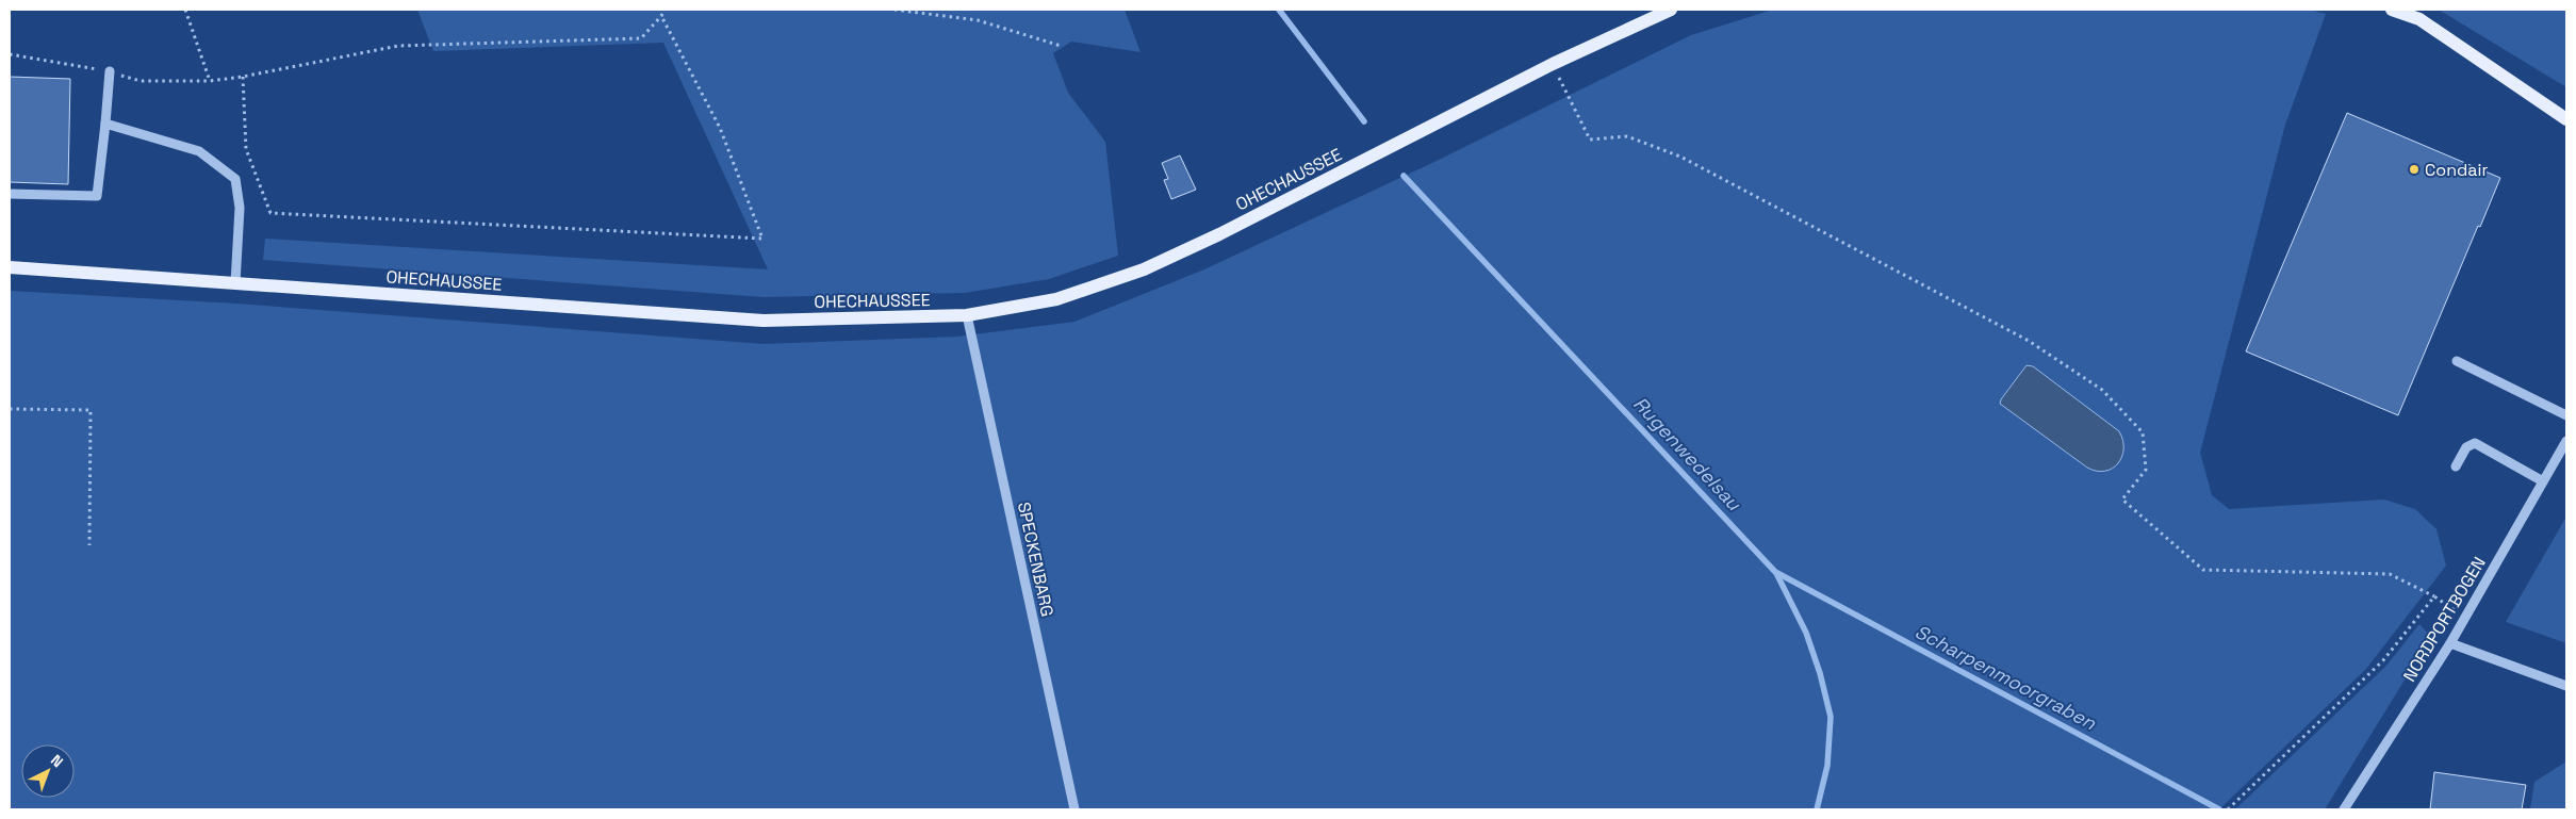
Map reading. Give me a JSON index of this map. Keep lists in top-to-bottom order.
{
  "streets": {
    "main road": ["OHECHAUSSEE"],
    "street": ["SPECKENBARG", "NORDPORTBOGEN"]
  },
  "crossings": [
    ["OHECHAUSSEE", "SPECKENBARG"]
  ],
  "water": ["Rugenwedelsau", "Scharpenmoorgraben"],
  "places": ["Condair"],
  "north": "top right"
}
